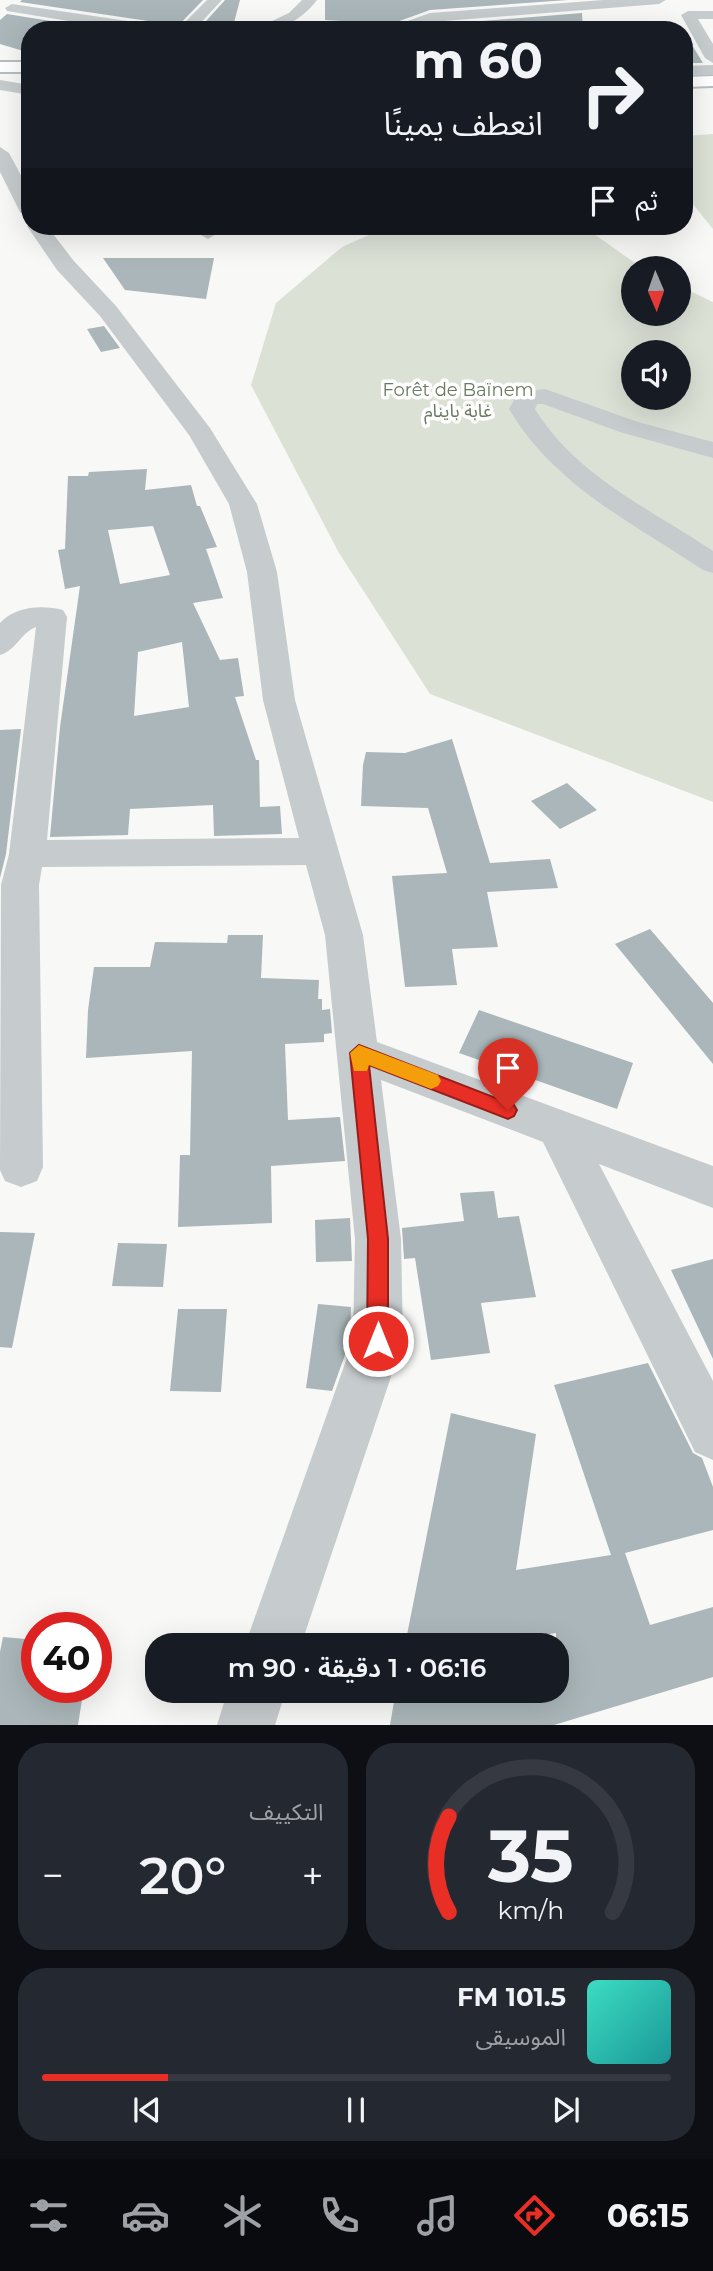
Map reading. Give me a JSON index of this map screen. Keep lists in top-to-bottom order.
{
  "parks": ["Forêt de Baïnem غابة باينام"],
  "north": "bottom",
  "page": {
    "turn": ["60 m", "انعطف يمينًا"],
    "then": "ثم",
    "limit": "40",
    "trip": "06:16 · 1 دقيقة · 90 m",
    "tile": "التكييف",
    "heat": ["−", "20°", "+"],
    "song": ["101.5 FM", "الموسيقى"],
    "tabs": "06:15",
    "gauge": ["35", "km/h"]
  }
}
